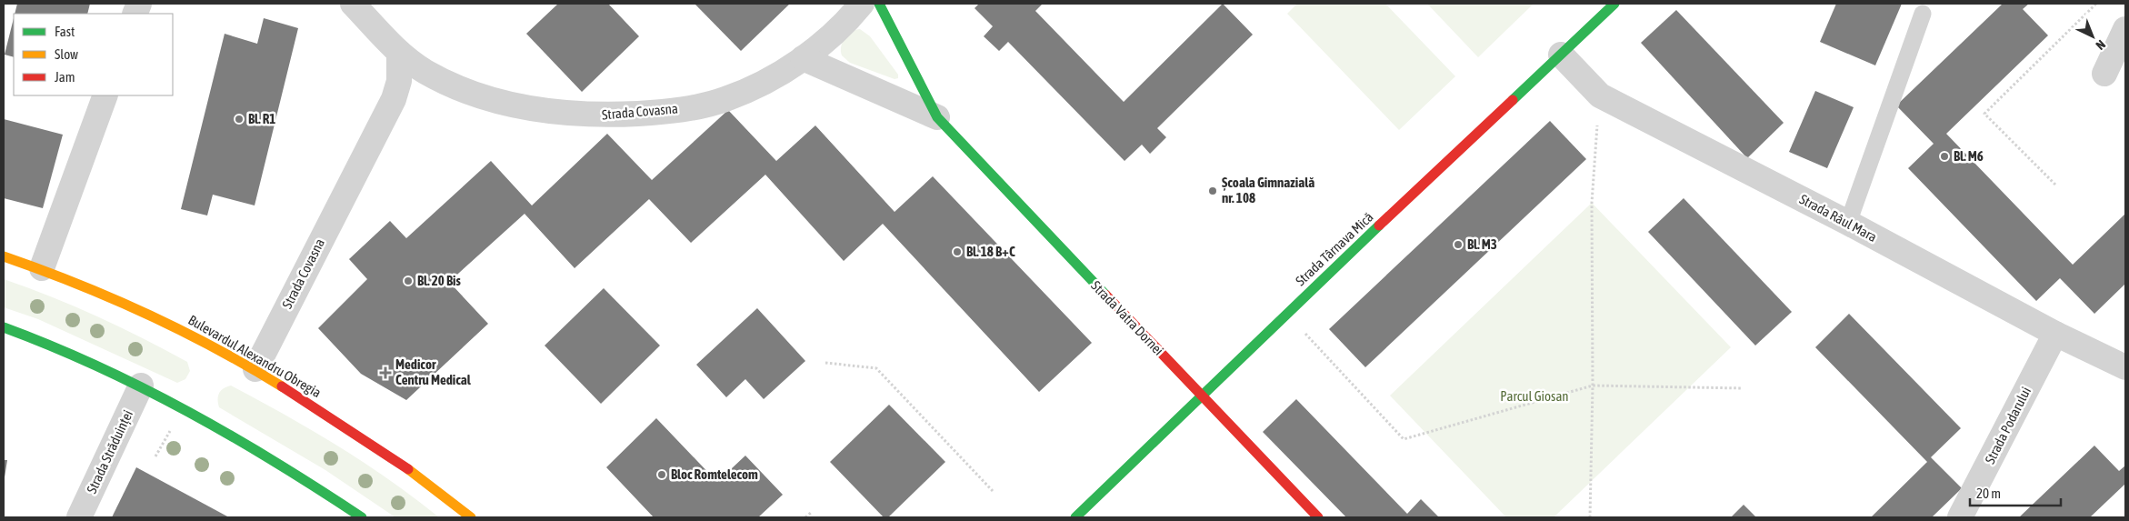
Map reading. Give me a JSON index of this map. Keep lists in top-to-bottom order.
{
  "streets": {
    "street": [
      "Strada Covasna",
      "Strada Râul Mara",
      "Strada Târnava Mică",
      "Strada Vatra Dornei",
      "Bulevardul Alexandru Obregia",
      "Strada Podarului",
      "Strada Străduinței"
    ]
  },
  "crossings": [
    ["Strada Covasna", "Strada Vatra Dornei"],
    ["Strada Covasna", "Bulevardul Alexandru Obregia"],
    ["Strada Râul Mara", "Strada Târnava Mică"],
    ["Strada Râul Mara", "Strada Podarului"],
    ["Strada Târnava Mică", "Strada Vatra Dornei"]
  ],
  "parks": ["Parcul Giosan"],
  "places": {
    "other": [
      "Bl. R1",
      "Bl. M6",
      "Școala Gimnazială nr. 108",
      "Bl. M3",
      "Bl. 18 B+C",
      "Bl. 20 Bis",
      "Bloc Romtelecom"
    ],
    "health": ["Medicor Centru Medical"]
  },
  "legend": ["Fast", "Slow", "Jam"],
  "scale_bar": "20 m",
  "north": "bottom right"
}
